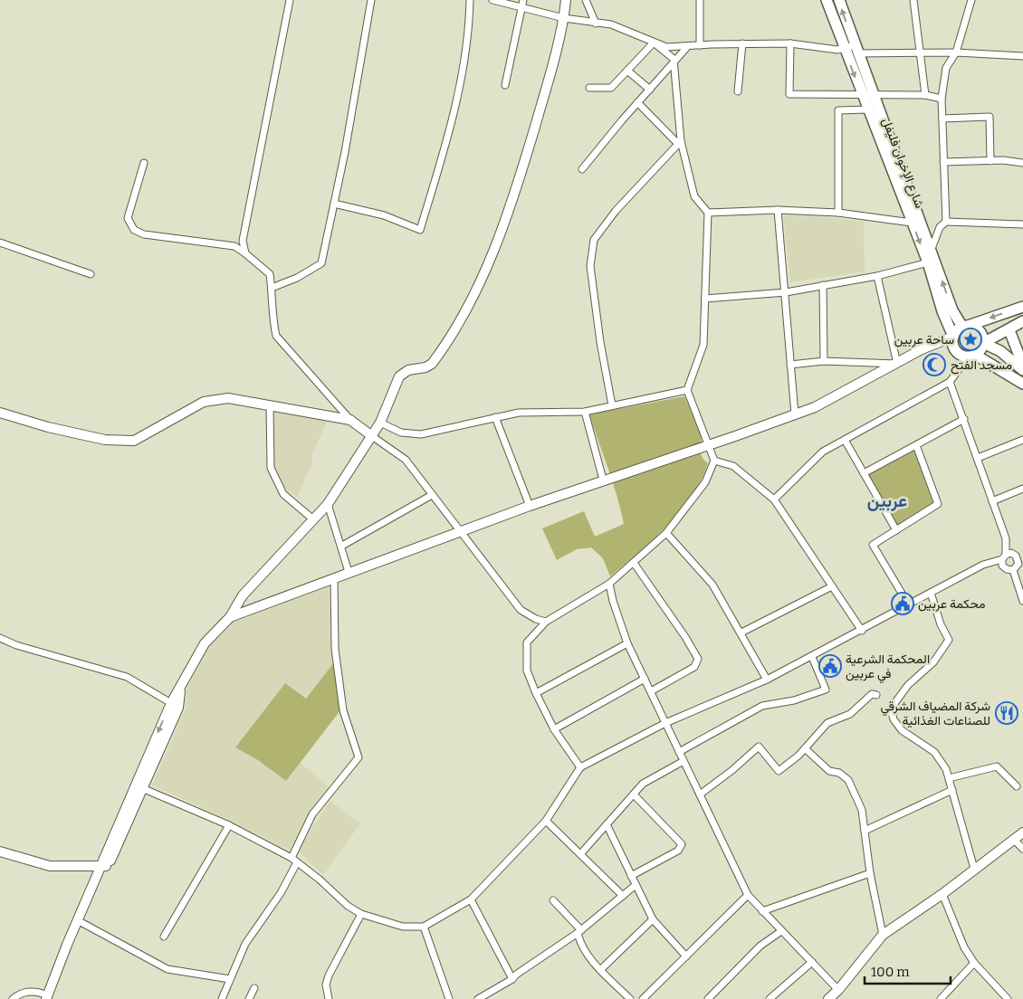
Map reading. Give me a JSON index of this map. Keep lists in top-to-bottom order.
{
  "streets": {
    "main road": ["شارع الإخوان فليفل"]
  },
  "districts": ["عربين"],
  "places": {
    "place": ["ساحة عربين"],
    "mosque": ["مسجد الفتح"],
    "public building": ["محكمة عربين", "المحكمة الشرعية في عربين"],
    "restaurant": ["شركة المضياف الشرقي للصناعات الغذائية"]
  },
  "scale_bar": "100 m"
}
